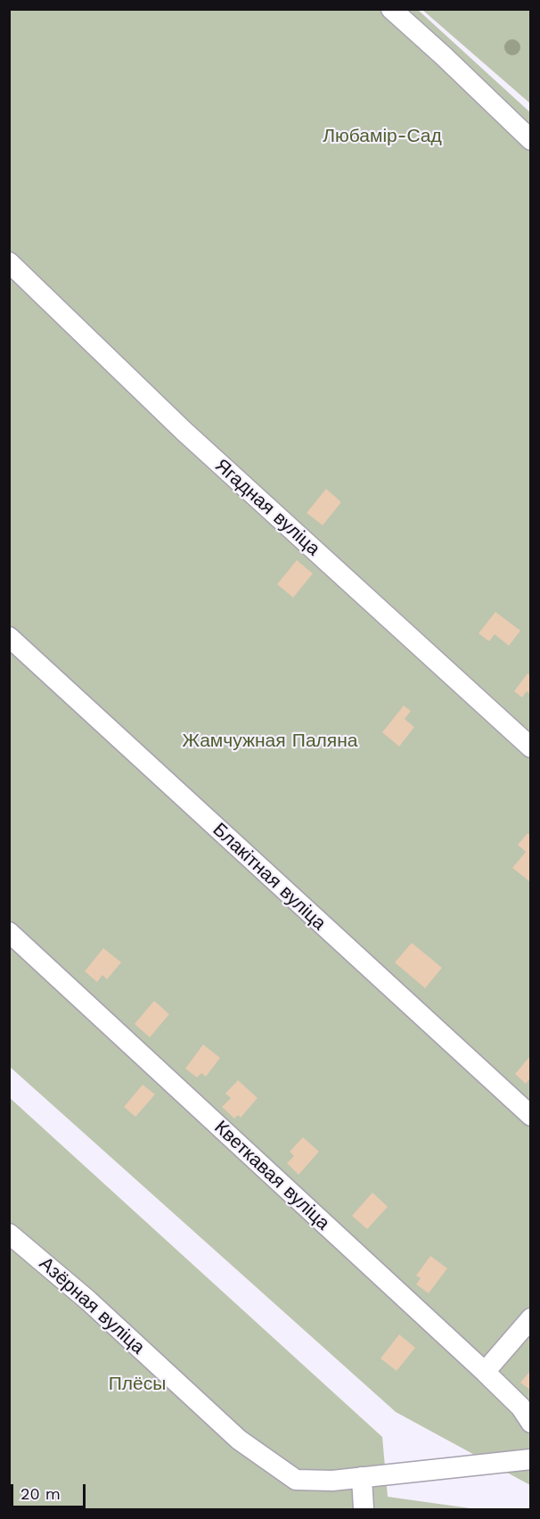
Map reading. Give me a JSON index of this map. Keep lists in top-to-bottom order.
{
  "streets": {
    "street": [
      "Ягадная вуліца",
      "Блакітная вуліца",
      "Кветкавая вуліца",
      "Азёрная вуліца"
    ]
  },
  "parks": ["Любамір-Сад", "Жамчужная Паляна", "Плёсы"],
  "scale_bar": "20 m"
}
